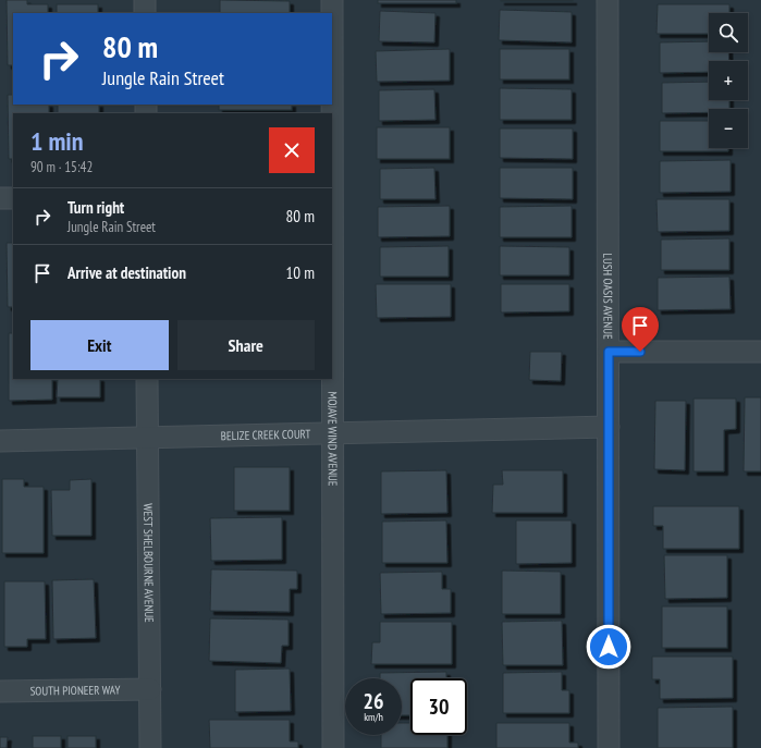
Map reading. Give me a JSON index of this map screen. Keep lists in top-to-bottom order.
{
  "streets": {
    "street": [
      "LUSH OASIS AVENUE",
      "BELIZE CREEK COURT",
      "MOJAVE WIND AVENUE",
      "WEST SHELBOURNE AVENUE",
      "SOUTH PIONEER WAY"
    ]
  },
  "crossings": [
    ["LUSH OASIS AVENUE", "BELIZE CREEK COURT"],
    ["BELIZE CREEK COURT", "MOJAVE WIND AVENUE"],
    ["BELIZE CREEK COURT", "WEST SHELBOURNE AVENUE"],
    ["WEST SHELBOURNE AVENUE", "SOUTH PIONEER WAY"]
  ],
  "page": {
    "map_buttons": ["+", "−"],
    "turn": ["80 m", "Jungle Rain Street"],
    "heading": ["1 min", "90 m · 15:42"],
    "list": [
      {
        "name": "Turn right",
        "note": "Jungle Rain Street",
        "value": "80 m"
      },
      {
        "name": "Arrive at destination",
        "value": "10 m"
      }
    ],
    "buttons": ["Exit", "Share"],
    "speed": "26 km/h",
    "limit": "30"
  }
}
